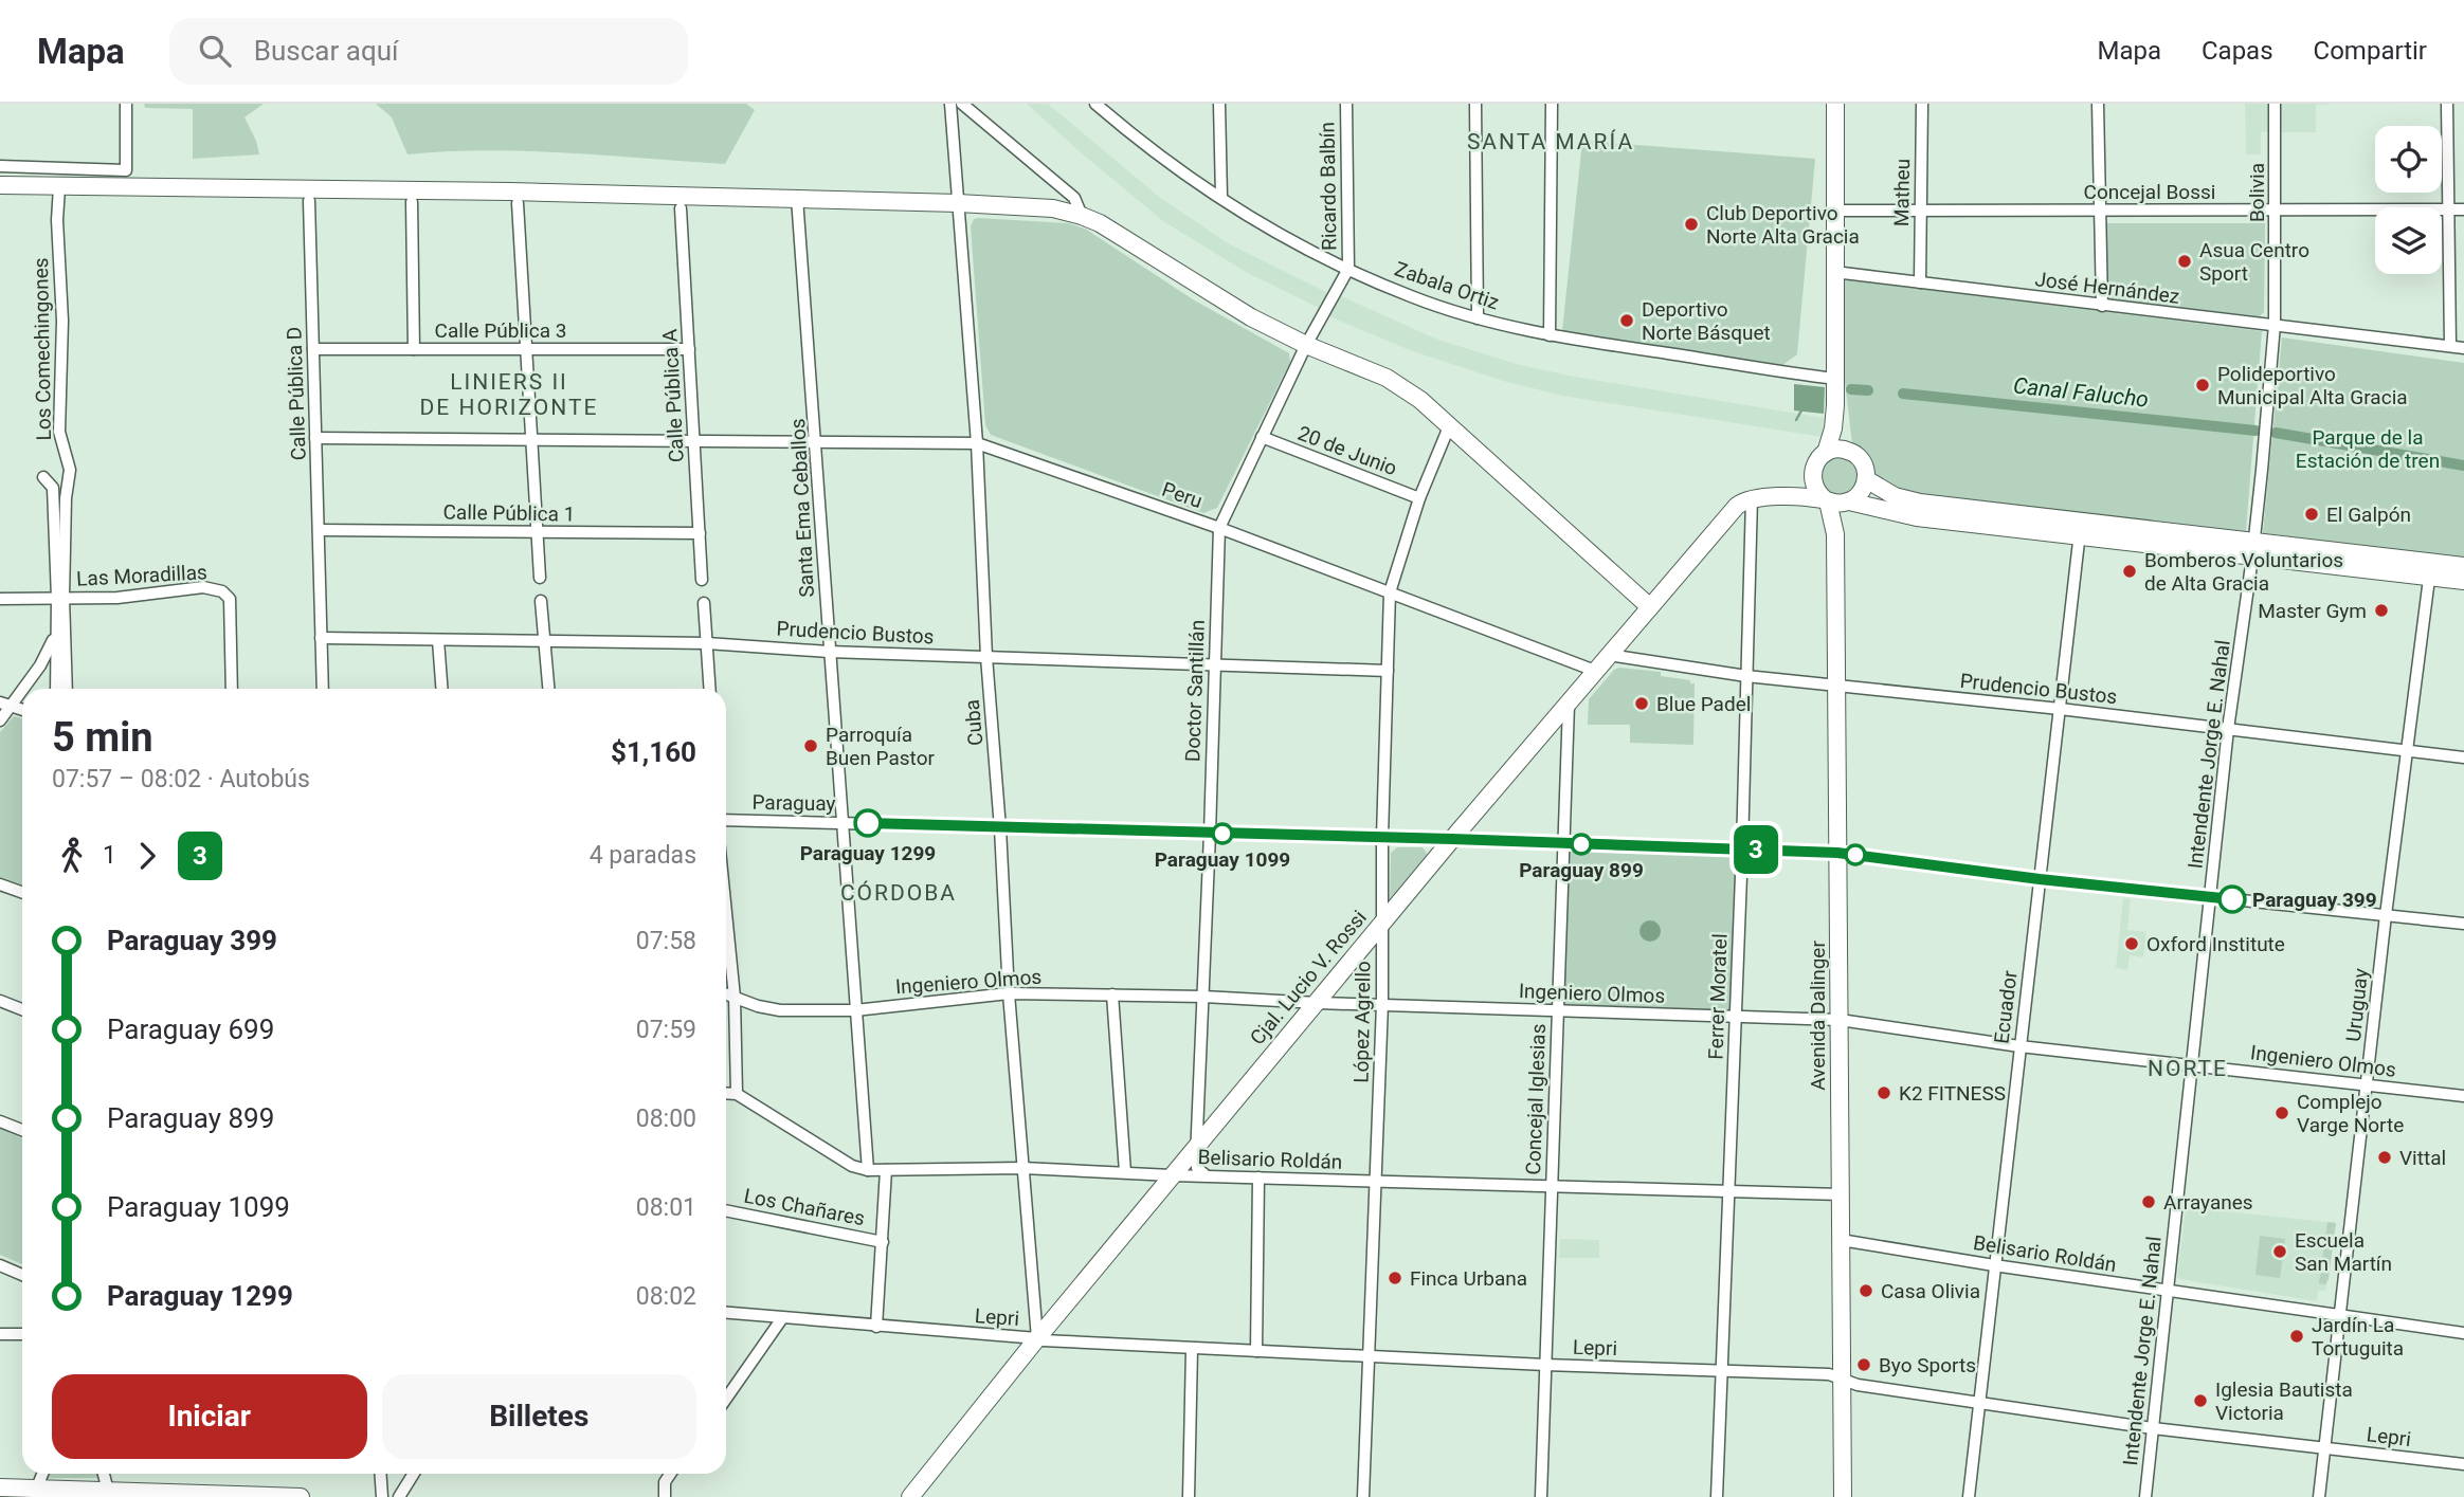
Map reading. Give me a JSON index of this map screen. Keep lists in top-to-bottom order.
{
  "streets": {
    "main road": ["Cjal. Lucio V. Rossi", "Avenida Dalinger"],
    "street": [
      "Ricardo Balbín",
      "Concejal Bossi",
      "Matheu",
      "Bolivia",
      "Zabala Ortiz",
      "José Hernández",
      "Calle Pública 3",
      "Los Comechingones",
      "Calle Pública D",
      "Calle Pública A",
      "20 de Junio",
      "Peru",
      "Santa Ema Ceballos",
      "Calle Pública 1",
      "Las Moradillas",
      "Prudencio Bustos",
      "Doctor Santillán",
      "Cuba",
      "Intendente Jorge E. Nahal",
      "Paraguay",
      "Ingeniero Olmos",
      "Ferrer Moratel",
      "Uruguay",
      "Ecuador",
      "López Agrello",
      "Concejal Iglesias",
      "Belisario Roldán",
      "Los Chañares",
      "Lepri"
    ]
  },
  "crossings": [
    ["Ricardo Balbín", "Zabala Ortiz"],
    ["Ricardo Balbín", "Doctor Santillán"],
    ["Concejal Bossi", "Matheu"],
    ["Concejal Bossi", "Bolivia"],
    ["Matheu", "José Hernández"],
    ["Bolivia", "José Hernández"],
    ["Bolivia", "Intendente Jorge E. Nahal"],
    ["Zabala Ortiz", "Doctor Santillán"],
    ["José Hernández", "Intendente Jorge E. Nahal"],
    ["Calle Pública 3", "Calle Pública D"],
    ["Calle Pública 3", "Calle Pública A"],
    ["Los Comechingones", "Las Moradillas"],
    ["Calle Pública D", "Peru"],
    ["Calle Pública D", "Calle Pública 1"],
    ["Calle Pública D", "Prudencio Bustos"],
    ["Calle Pública A", "Peru"],
    ["Calle Pública A", "Calle Pública 1"],
    ["20 de Junio", "Doctor Santillán"],
    ["20 de Junio", "López Agrello"],
    ["Peru", "Santa Ema Ceballos"],
    ["Peru", "Doctor Santillán"],
    ["Peru", "Cuba"],
    ["Peru", "Cjal. Lucio V. Rossi"],
    ["Peru", "López Agrello"],
    ["Santa Ema Ceballos", "Prudencio Bustos"],
    ["Santa Ema Ceballos", "Paraguay"],
    ["Santa Ema Ceballos", "Ingeniero Olmos"],
    ["Santa Ema Ceballos", "Belisario Roldán"],
    ["Prudencio Bustos", "Doctor Santillán"],
    ["Prudencio Bustos", "Cuba"],
    ["Prudencio Bustos", "Intendente Jorge E. Nahal"],
    ["Prudencio Bustos", "Cjal. Lucio V. Rossi"],
    ["Prudencio Bustos", "Ferrer Moratel"],
    ["Prudencio Bustos", "Uruguay"],
    ["Prudencio Bustos", "Ecuador"],
    ["Prudencio Bustos", "Avenida Dalinger"],
    ["Prudencio Bustos", "López Agrello"],
    ["Doctor Santillán", "Paraguay"],
    ["Doctor Santillán", "Cjal. Lucio V. Rossi"],
    ["Doctor Santillán", "Ingeniero Olmos"],
    ["Doctor Santillán", "Belisario Roldán"],
    ["Cuba", "Paraguay"],
    ["Cuba", "Cjal. Lucio V. Rossi"],
    ["Cuba", "Ingeniero Olmos"],
    ["Cuba", "Belisario Roldán"],
    ["Cuba", "Lepri"],
    ["Intendente Jorge E. Nahal", "Paraguay"],
    ["Intendente Jorge E. Nahal", "Ingeniero Olmos"],
    ["Intendente Jorge E. Nahal", "Belisario Roldán"],
    ["Intendente Jorge E. Nahal", "Lepri"],
    ["Paraguay", "Cjal. Lucio V. Rossi"],
    ["Paraguay", "Ferrer Moratel"],
    ["Paraguay", "Uruguay"],
    ["Paraguay", "Ecuador"],
    ["Paraguay", "Avenida Dalinger"],
    ["Paraguay", "López Agrello"],
    ["Paraguay", "Concejal Iglesias"],
    ["Cjal. Lucio V. Rossi", "Ingeniero Olmos"],
    ["Cjal. Lucio V. Rossi", "Ferrer Moratel"],
    ["Cjal. Lucio V. Rossi", "Avenida Dalinger"],
    ["Cjal. Lucio V. Rossi", "López Agrello"],
    ["Cjal. Lucio V. Rossi", "Concejal Iglesias"],
    ["Cjal. Lucio V. Rossi", "Belisario Roldán"],
    ["Cjal. Lucio V. Rossi", "Lepri"],
    ["Ingeniero Olmos", "Ferrer Moratel"],
    ["Ingeniero Olmos", "Uruguay"],
    ["Ingeniero Olmos", "Ecuador"],
    ["Ingeniero Olmos", "Avenida Dalinger"],
    ["Ingeniero Olmos", "López Agrello"],
    ["Ingeniero Olmos", "Concejal Iglesias"],
    ["Ferrer Moratel", "Belisario Roldán"],
    ["Ferrer Moratel", "Lepri"],
    ["Uruguay", "Belisario Roldán"],
    ["Uruguay", "Lepri"],
    ["Ecuador", "Belisario Roldán"],
    ["Ecuador", "Lepri"],
    ["Avenida Dalinger", "Belisario Roldán"],
    ["Avenida Dalinger", "Lepri"],
    ["López Agrello", "Belisario Roldán"],
    ["López Agrello", "Lepri"],
    ["Concejal Iglesias", "Belisario Roldán"],
    ["Concejal Iglesias", "Lepri"]
  ],
  "districts": [
    "SANTA MARÍA",
    "LINIERS II DE HORIZONTE",
    "CÓRDOBA",
    "NORTE"
  ],
  "water": ["Canal Falucho"],
  "parks": ["Parque de la Estación de tren"],
  "places": [
    "Club Deportivo Norte Alta Gracia",
    "Asua Centro Sport",
    "Deportivo Norte Básquet",
    "Polideportivo Municipal Alta Gracia",
    "El Galpón",
    "Bomberos Voluntarios de Alta Gracia",
    "Master Gym",
    "Blue Padel",
    "Parroquía Buen Pastor",
    "Paraguay 1299",
    "Paraguay 1099",
    "Paraguay 899",
    "Paraguay 399",
    "Oxford Institute",
    "K2 FITNESS",
    "Complejo Varge Norte",
    "Vittal",
    "Arrayanes",
    "Escuela San Martín",
    "Finca Urbana",
    "Casa Olivia",
    "Jardín La Tortuguita",
    "Byo Sports",
    "Iglesia Bautista Victoria"
  ],
  "lines": ["bus line 3"],
  "page": {
    "header": "Mapa",
    "search": "Buscar aquí",
    "nav": ["Mapa", "Capas", "Compartir"],
    "on_map": "3",
    "heading": ["5 min", "07:57 – 08:02 · Autobús", "$1,160"],
    "legs": ["1", "3", "4 paradas"],
    "list": [
      {
        "name": "Paraguay 399",
        "value": "07:58"
      },
      {
        "name": "Paraguay 699",
        "value": "07:59"
      },
      {
        "name": "Paraguay 899",
        "value": "08:00"
      },
      {
        "name": "Paraguay 1099",
        "value": "08:01"
      },
      {
        "name": "Paraguay 1299",
        "value": "08:02"
      }
    ],
    "buttons": ["Iniciar", "Billetes"]
  }
}
